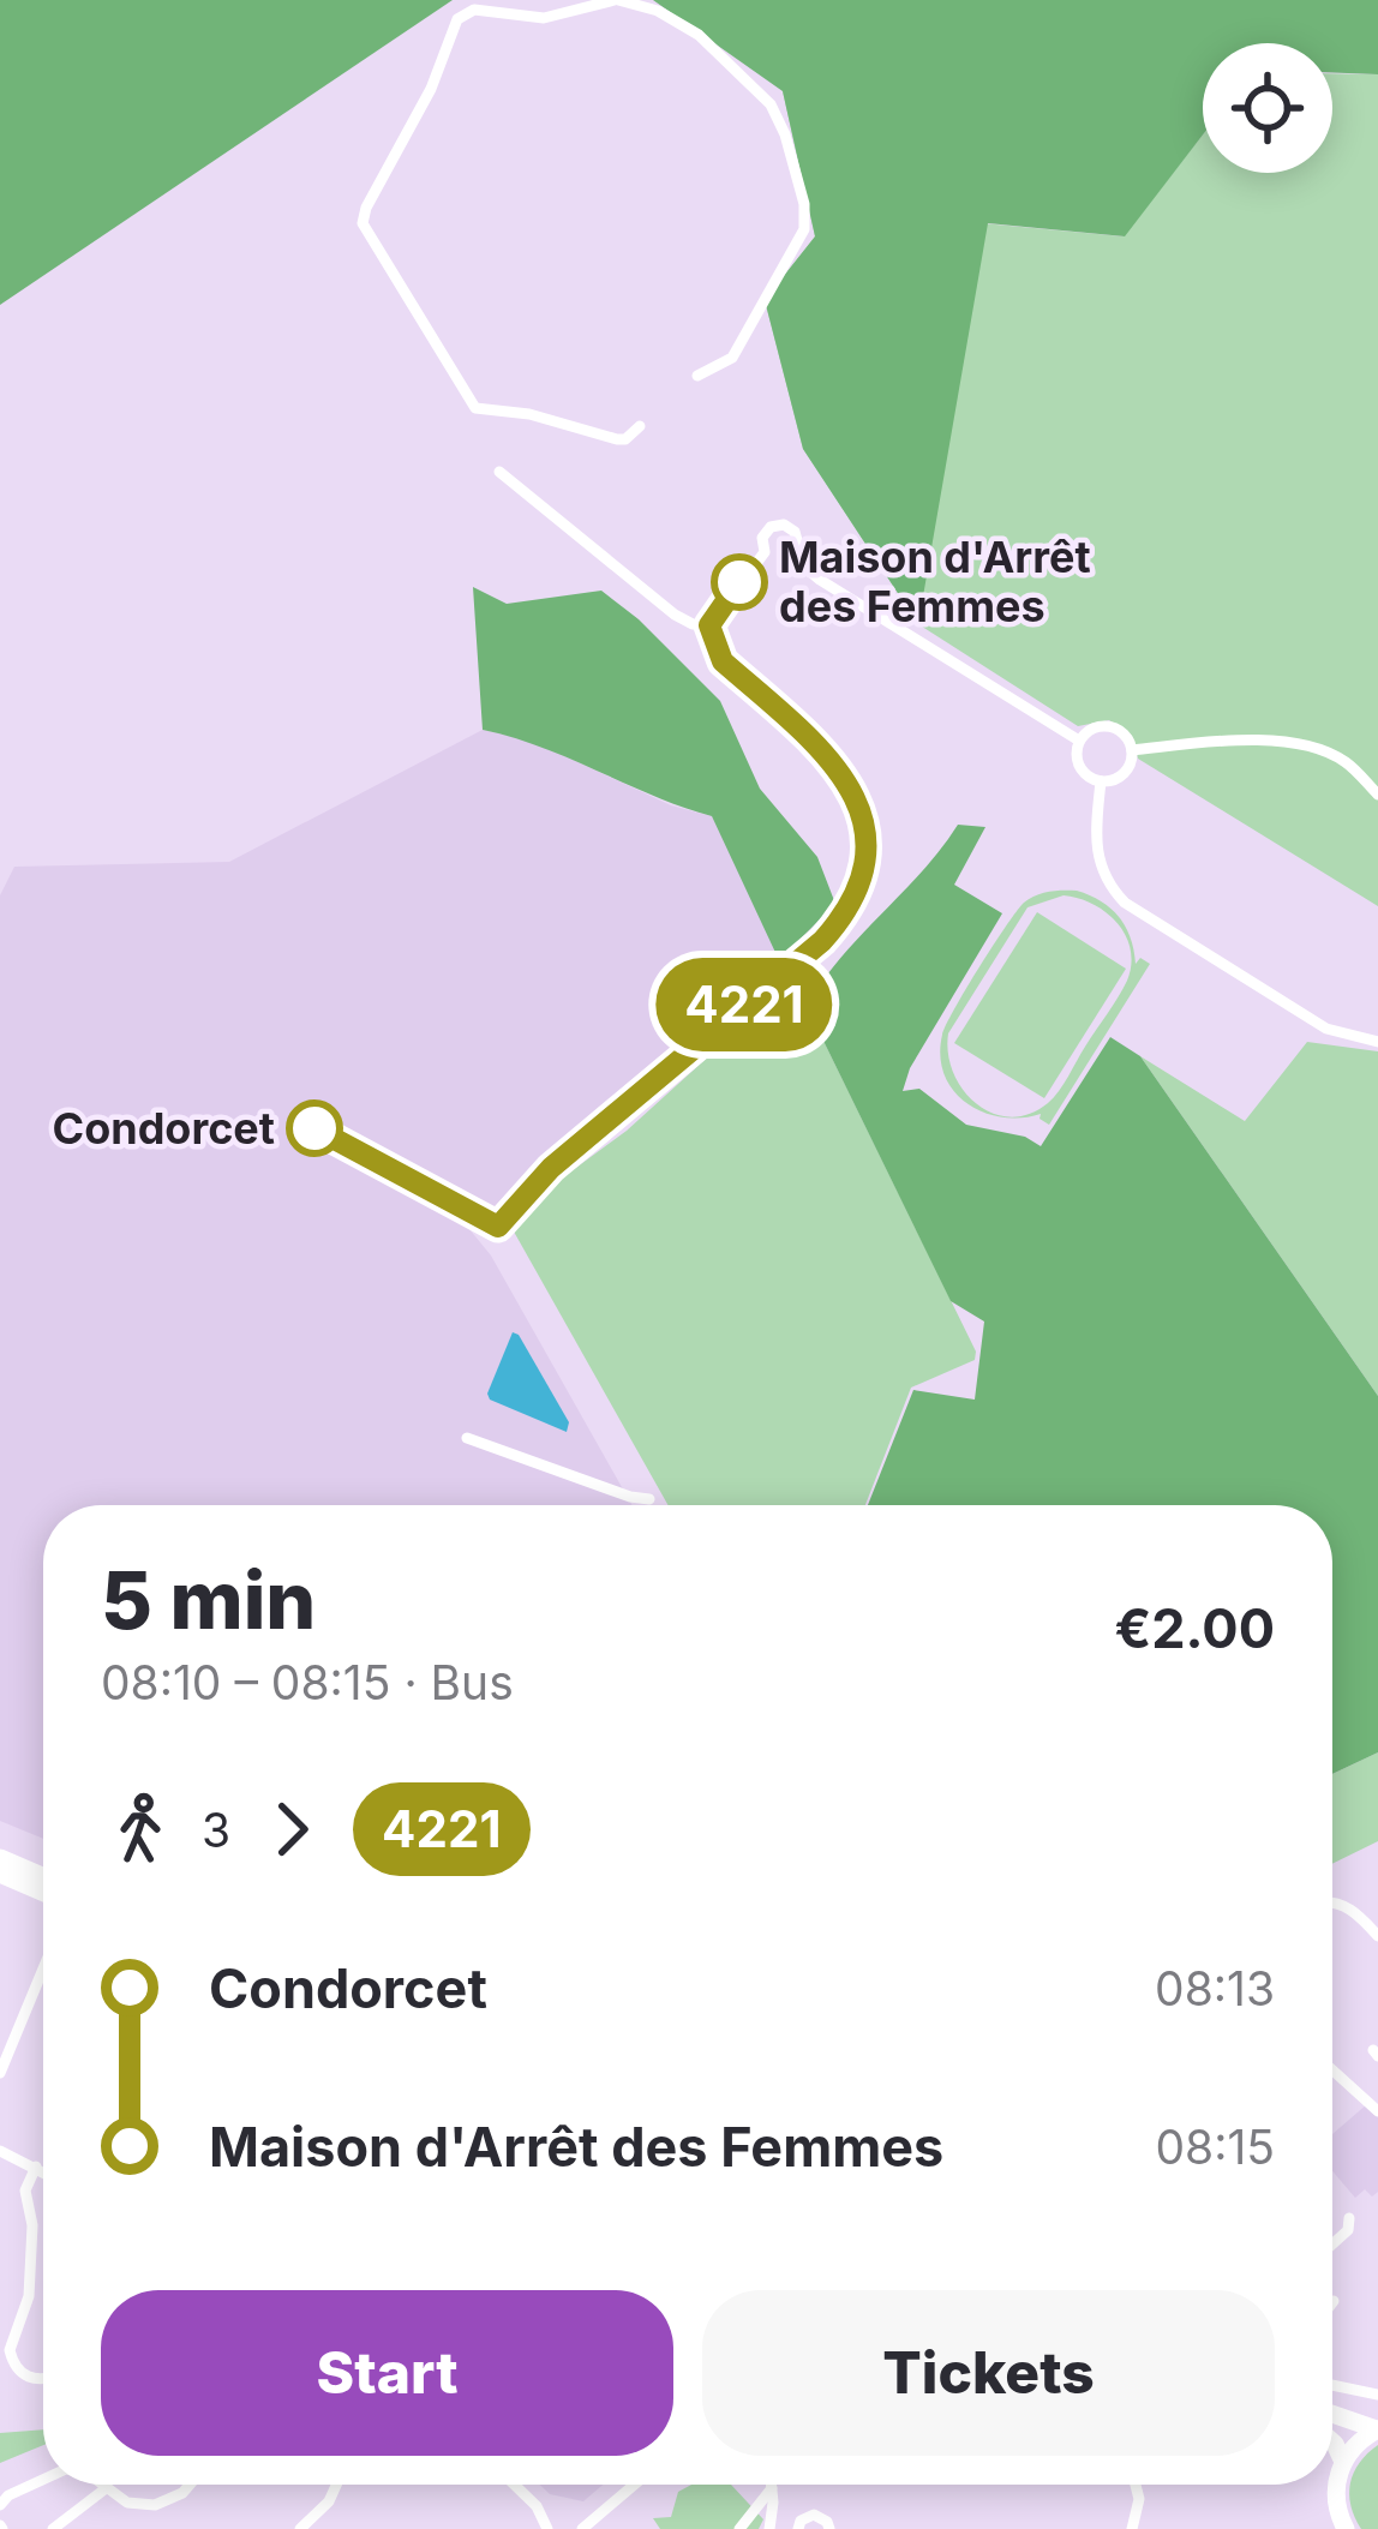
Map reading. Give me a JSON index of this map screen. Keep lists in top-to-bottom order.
{
  "places": ["Maison d'Arrêt des Femmes", "Condorcet"],
  "lines": ["bus line 4221"],
  "page": {
    "on_map": "4221",
    "heading": ["5 min", "08:10 – 08:15 · Bus", "€2.00"],
    "legs": ["3", "4221"],
    "list": [
      {
        "name": "Condorcet",
        "value": "08:13"
      },
      {
        "name": "Maison d'Arrêt des Femmes",
        "value": "08:15"
      }
    ],
    "buttons": ["Start", "Tickets"]
  }
}
